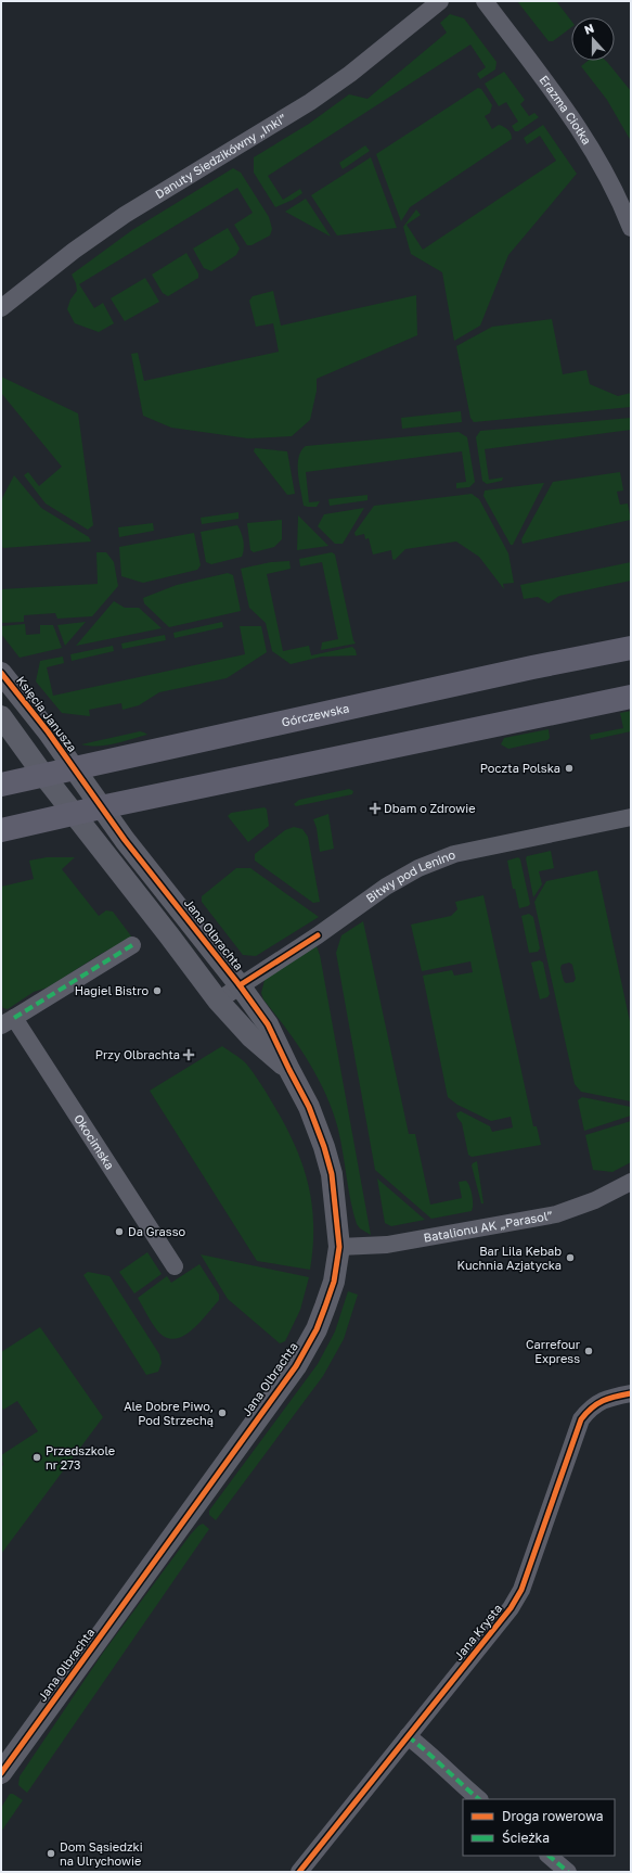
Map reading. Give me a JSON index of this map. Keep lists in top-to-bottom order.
{
  "streets": {
    "main road": ["Górczewska"],
    "street": [
      "Erazma Ciołka",
      "Danuty Siedzikówny „Inki”",
      "Księcia Janusza",
      "Bitwy pod Lenino",
      "Jana Olbrachta",
      "Okocimska",
      "Batalionu AK „Parasol”",
      "Jana Krysta"
    ]
  },
  "crossings": [
    ["Księcia Janusza", "Górczewska"],
    ["Księcia Janusza", "Jana Olbrachta"],
    ["Górczewska", "Jana Olbrachta"],
    ["Bitwy pod Lenino", "Jana Olbrachta"],
    ["Jana Olbrachta", "Batalionu AK „Parasol”"]
  ],
  "places": {
    "other": [
      "Poczta Polska",
      "Hagiel Bistro",
      "Da Grasso",
      "Bar Lila Kebab Kuchnia Azjatycka",
      "Carrefour Express",
      "Ale Dobre Piwo, Pod Strzechą",
      "Przedszkole nr 273",
      "Dom Sąsiedzki na Ulrychowie"
    ],
    "health": ["Dbam o Zdrowie", "Przy Olbrachta"]
  },
  "legend": ["Droga rowerowa", "Ścieżka"],
  "north": "top"
}
